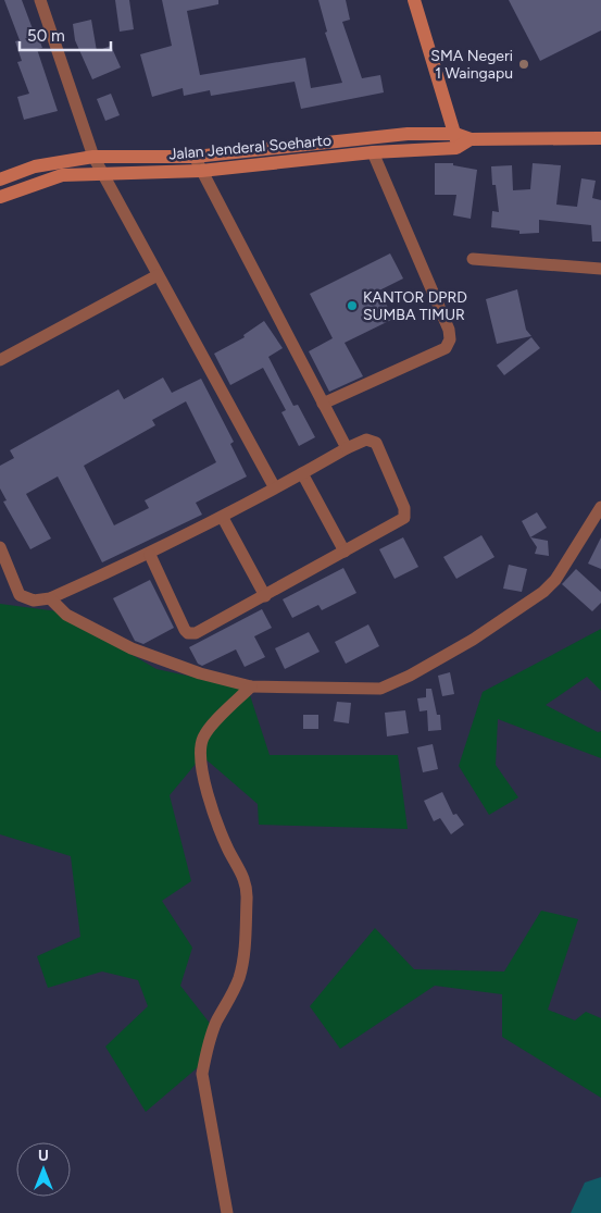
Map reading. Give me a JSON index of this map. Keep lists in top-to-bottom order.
{
  "streets": {
    "main road": ["Jalan Jenderal Soeharto"]
  },
  "places": ["SMA Negeri 1 Waingapu", "KANTOR DPRD SUMBA TIMUR"],
  "scale_bar": "50 m",
  "north": "top"
}
